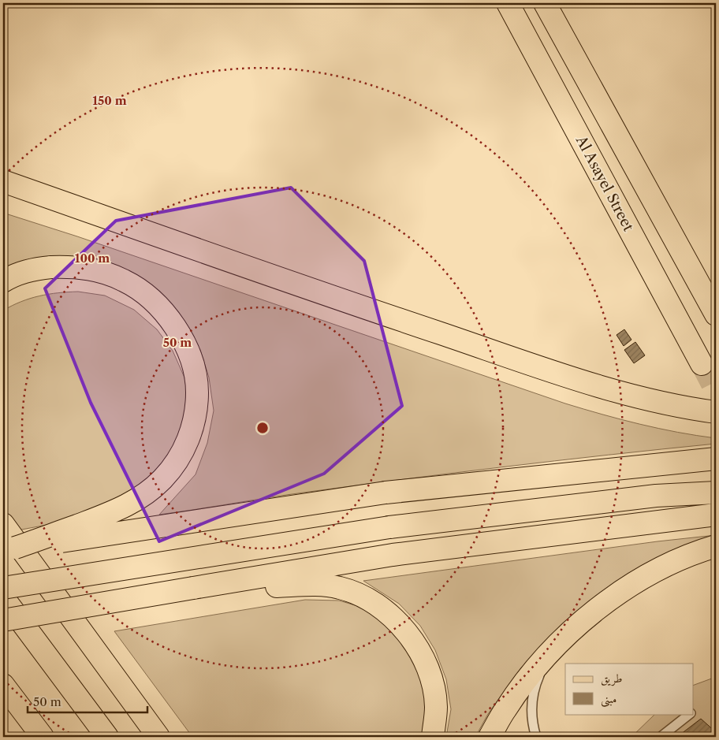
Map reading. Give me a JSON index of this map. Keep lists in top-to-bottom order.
{
  "streets": {
    "main road": ["Al Asayel Street"]
  },
  "legend": ["طريق", "مبنى"],
  "scale_bar": "50 m",
  "rings": ["150 m", "100 m", "50 m"]
}
